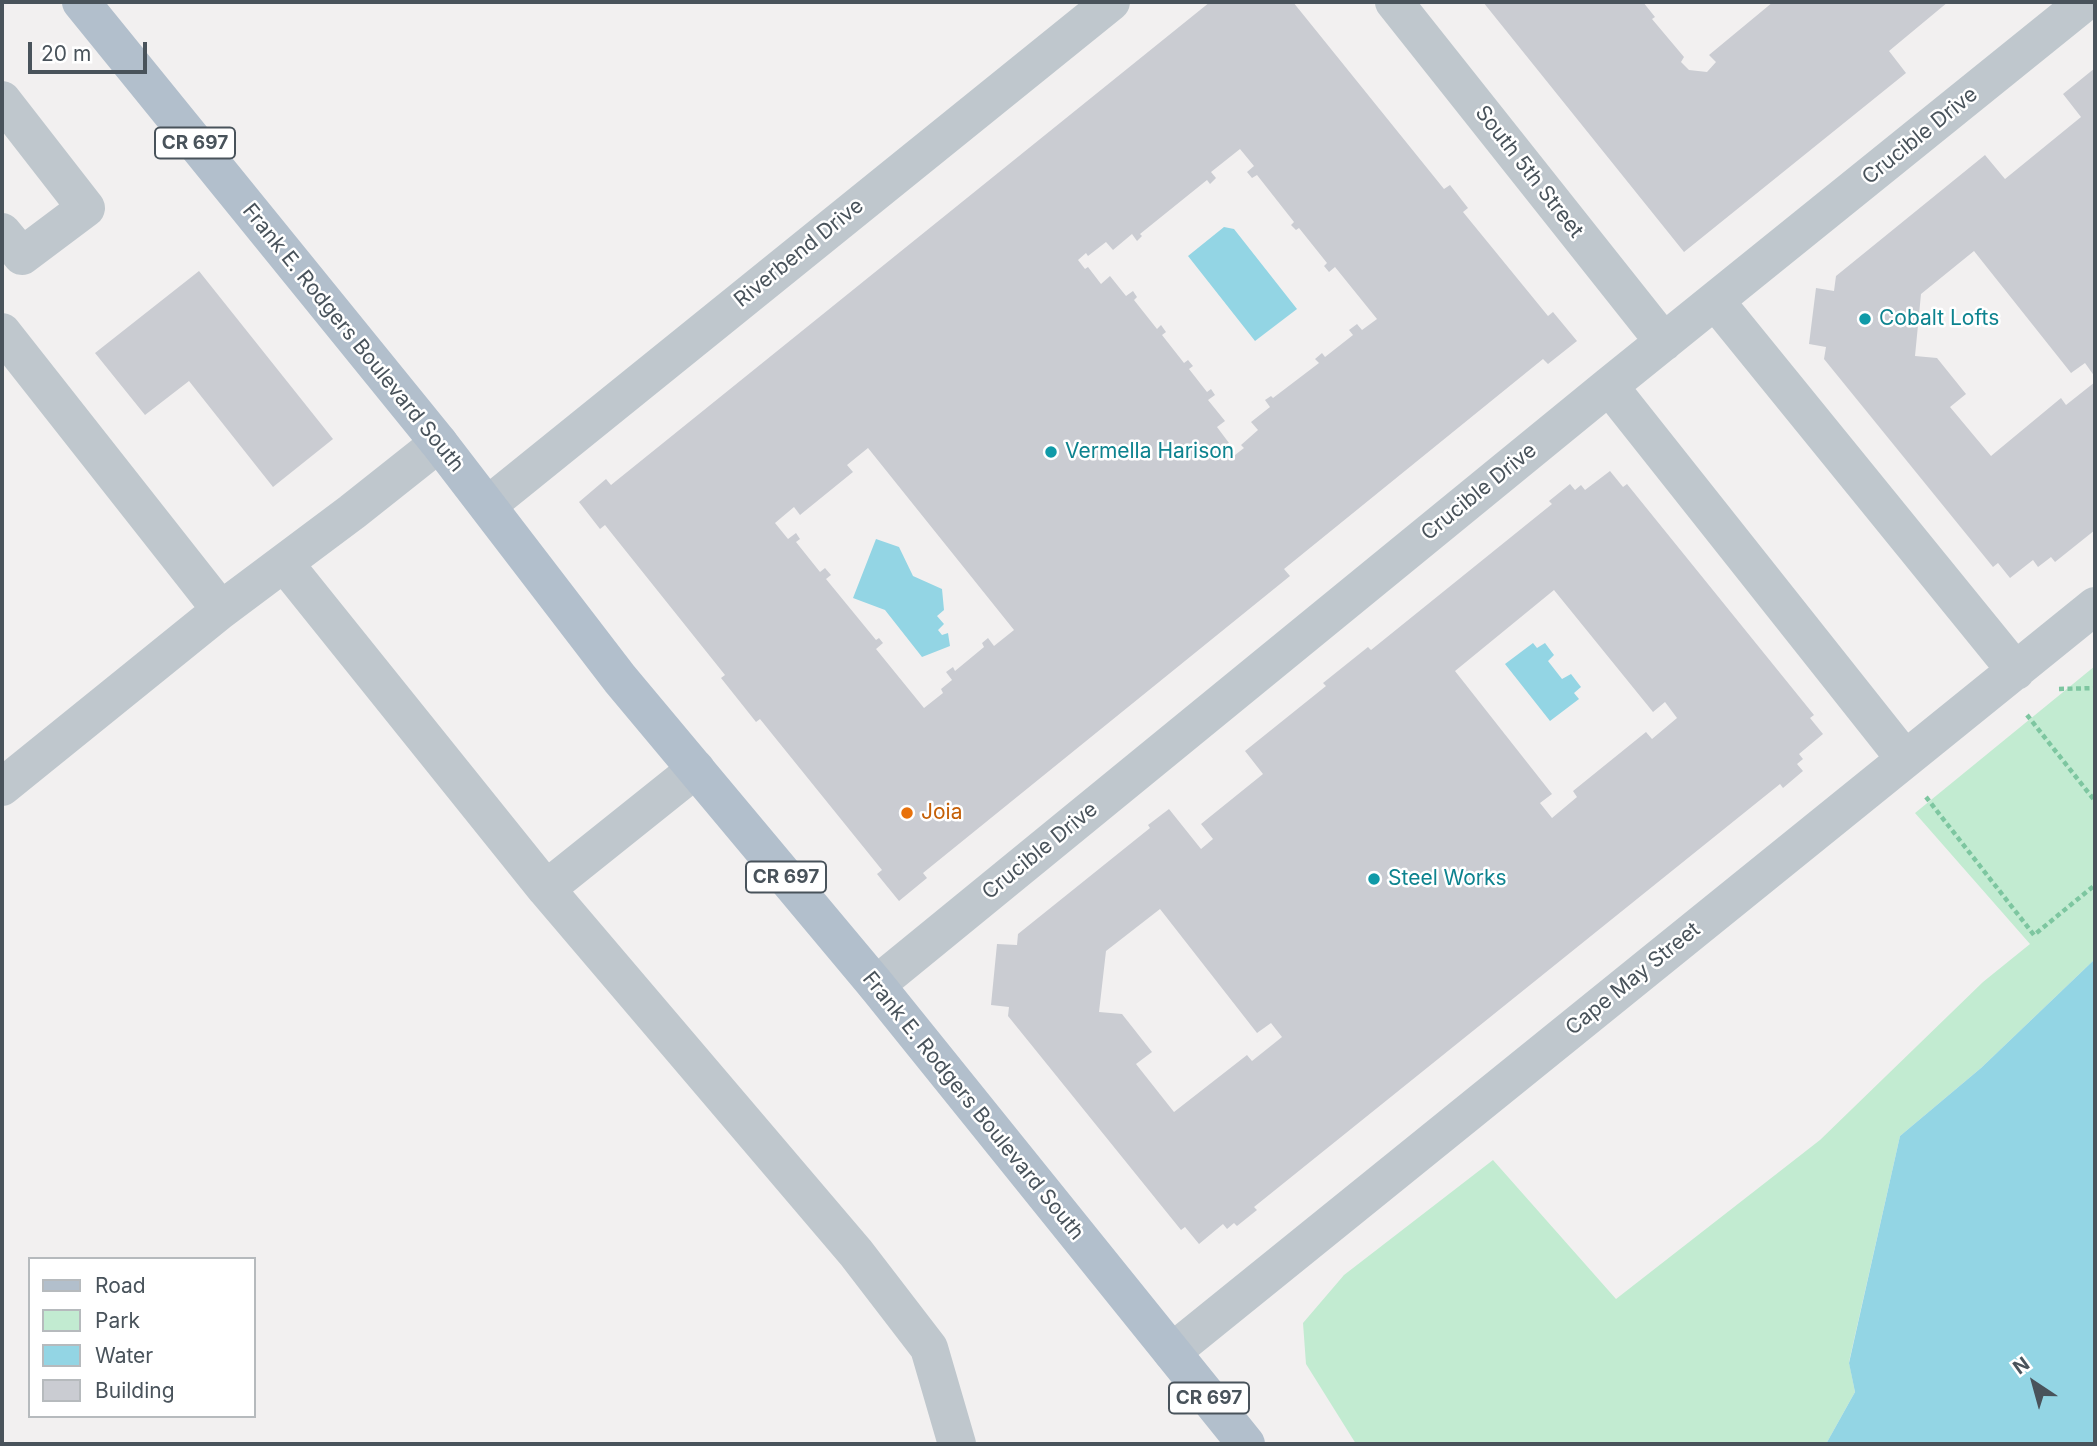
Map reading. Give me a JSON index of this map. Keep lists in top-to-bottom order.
{
  "streets": {
    "main road": ["CR 697", "Frank E. Rodgers Boulevard South"],
    "street": [
      "Crucible Drive",
      "South 5th Street",
      "Riverbend Drive",
      "Cape May Street"
    ]
  },
  "crossings": [
    ["Crucible Drive", "South 5th Street"],
    ["Crucible Drive", "Frank E. Rodgers Boulevard South"],
    ["Riverbend Drive", "Frank E. Rodgers Boulevard South"],
    ["Frank E. Rodgers Boulevard South", "Cape May Street"]
  ],
  "places": [
    "Cobalt Lofts",
    "Vermella Harison",
    "Joia",
    "Steel Works"
  ],
  "legend": [
    "Road",
    "Park",
    "Water",
    "Building"
  ],
  "scale_bar": "20 m",
  "north": "top left"
}
